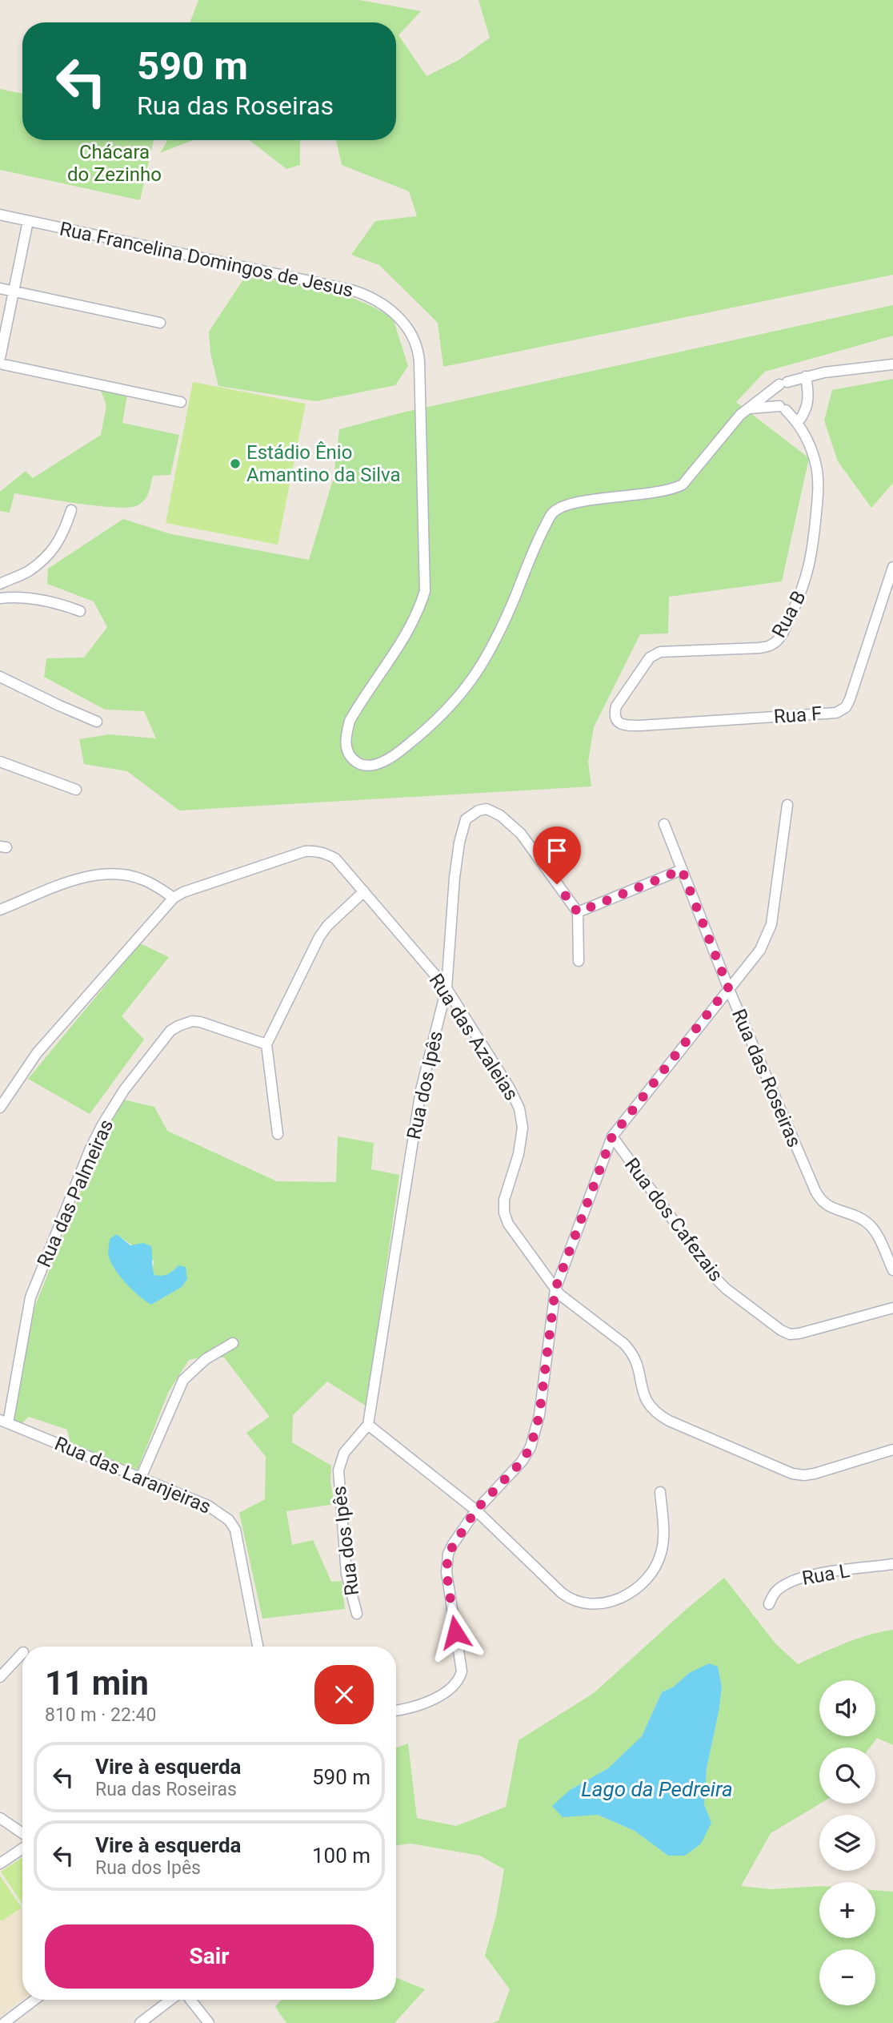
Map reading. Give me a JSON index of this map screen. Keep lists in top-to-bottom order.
{
  "streets": {
    "street": [
      "Rua Francelina Domingos de Jesus",
      "Rua B",
      "Rua F",
      "Rua das Azaleias",
      "Rua das Roseiras",
      "Rua dos Ipês",
      "Rua das Palmeiras",
      "Rua dos Cafezais",
      "Rua das Laranjeiras",
      "Rua L"
    ]
  },
  "crossings": [
    ["Rua Francelina Domingos de Jesus", "Rua B"],
    ["Rua B", "Rua F"],
    ["Rua das Azaleias", "Rua dos Ipês"],
    ["Rua das Palmeiras", "Rua das Laranjeiras"]
  ],
  "water": ["Lago da Pedreira"],
  "parks": ["Chácara do Zezinho"],
  "places": ["Estádio Ênio Amantino da Silva"],
  "page": {
    "turn": ["590 m", "Rua das Roseiras"],
    "heading": ["11 min", "810 m · 22:40"],
    "map_buttons": ["+", "−"],
    "list": [
      {
        "name": "Vire à esquerda",
        "note": "Rua das Roseiras",
        "value": "590 m"
      },
      {
        "name": "Vire à esquerda",
        "note": "Rua dos Ipês",
        "value": "100 m"
      }
    ],
    "buttons": "Sair"
  }
}
